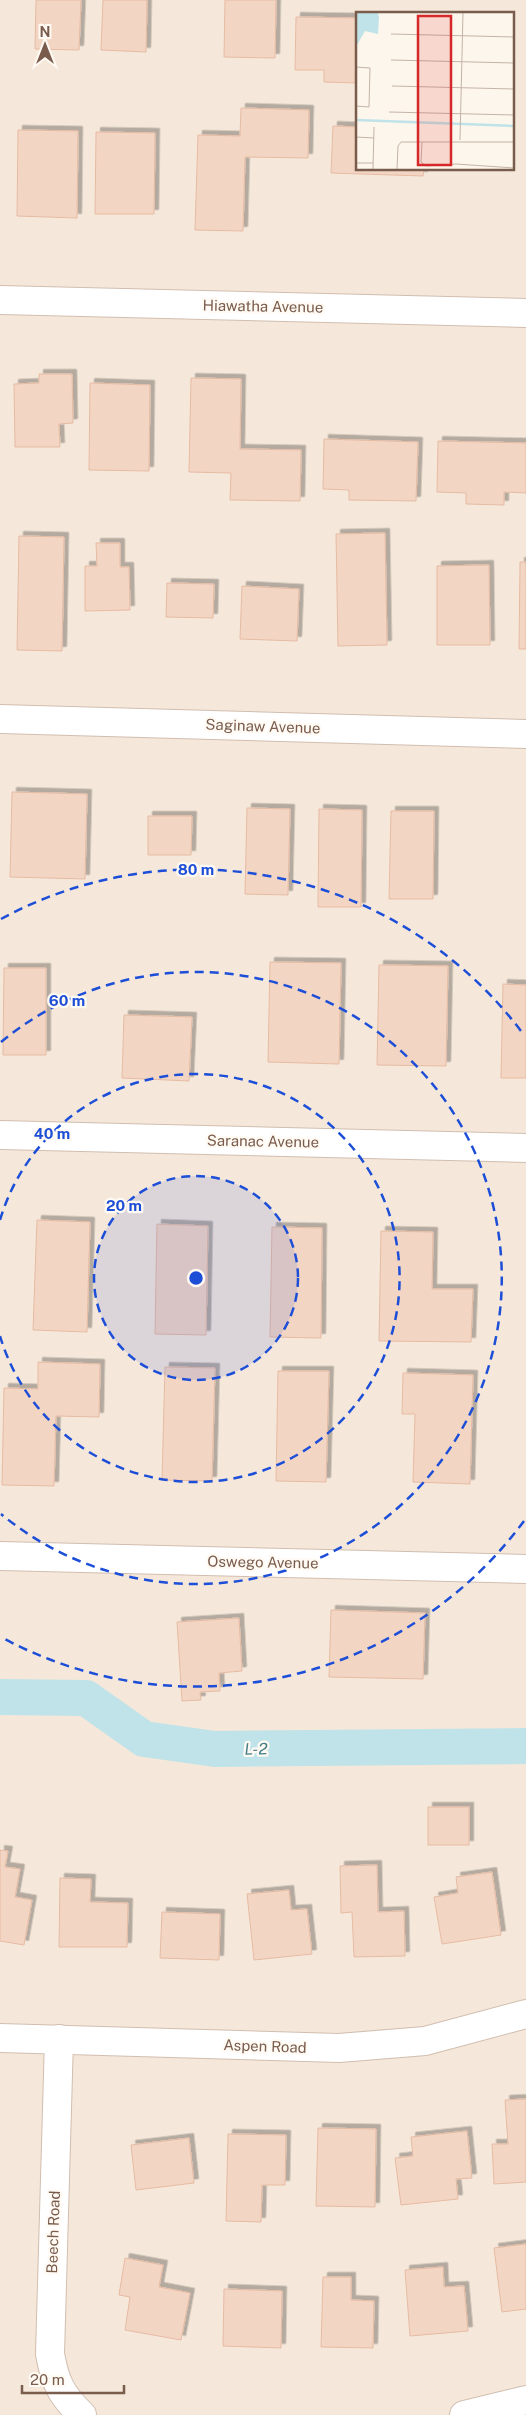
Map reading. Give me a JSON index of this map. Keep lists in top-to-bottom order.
{
  "streets": {
    "street": [
      "Hiawatha Avenue",
      "Saginaw Avenue",
      "Saranac Avenue",
      "Oswego Avenue",
      "Aspen Road",
      "Beech Road"
    ]
  },
  "crossings": [
    ["Aspen Road", "Beech Road"]
  ],
  "water": ["L-2"],
  "scale_bar": "20 m",
  "north": "top",
  "rings": [
    "80 m",
    "60 m",
    "40 m",
    "20 m"
  ]
}
